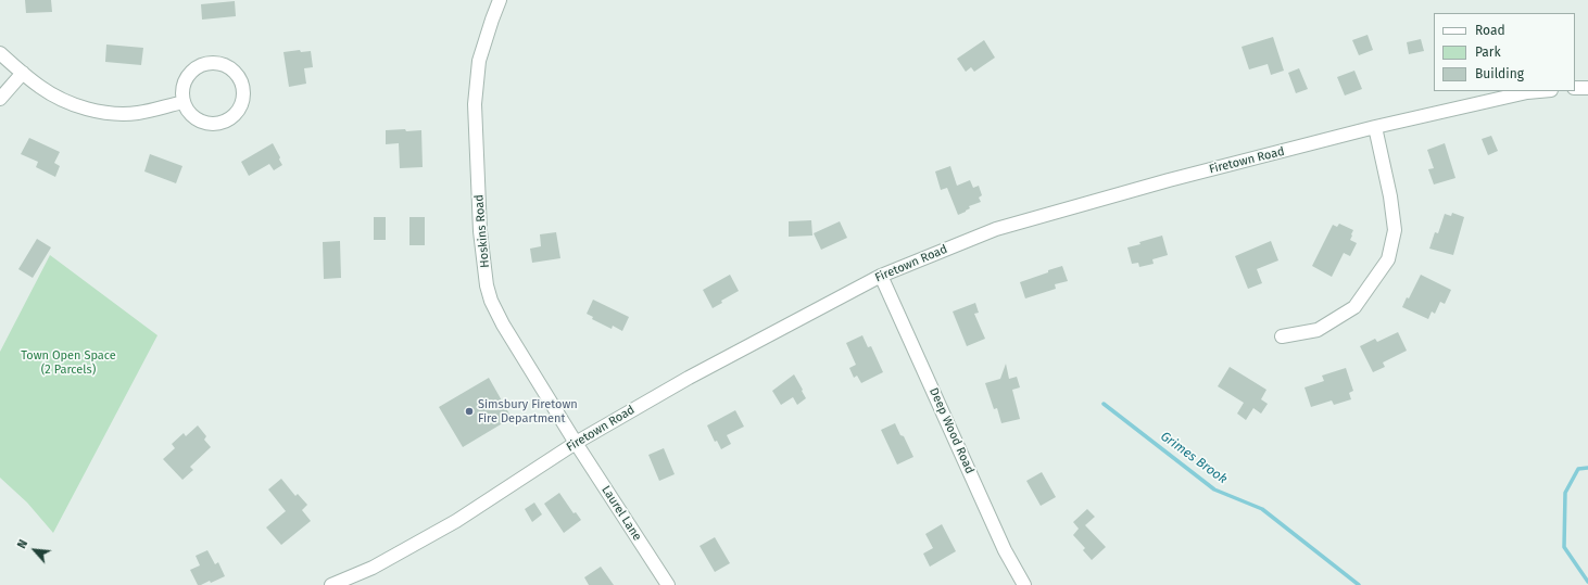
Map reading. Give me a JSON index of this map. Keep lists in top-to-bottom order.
{
  "streets": {
    "street": [
      "Firetown Road",
      "Hoskins Road",
      "Deep Wood Road",
      "Laurel Lane"
    ]
  },
  "crossings": [
    ["Firetown Road", "Hoskins Road"],
    ["Firetown Road", "Deep Wood Road"],
    ["Firetown Road", "Laurel Lane"],
    ["Hoskins Road", "Laurel Lane"]
  ],
  "water": ["Grimes Brook"],
  "parks": ["Town Open Space (2 Parcels)"],
  "places": ["Simsbury Firetown Fire Department"],
  "legend": ["Road", "Park", "Building"],
  "north": "top left"
}
